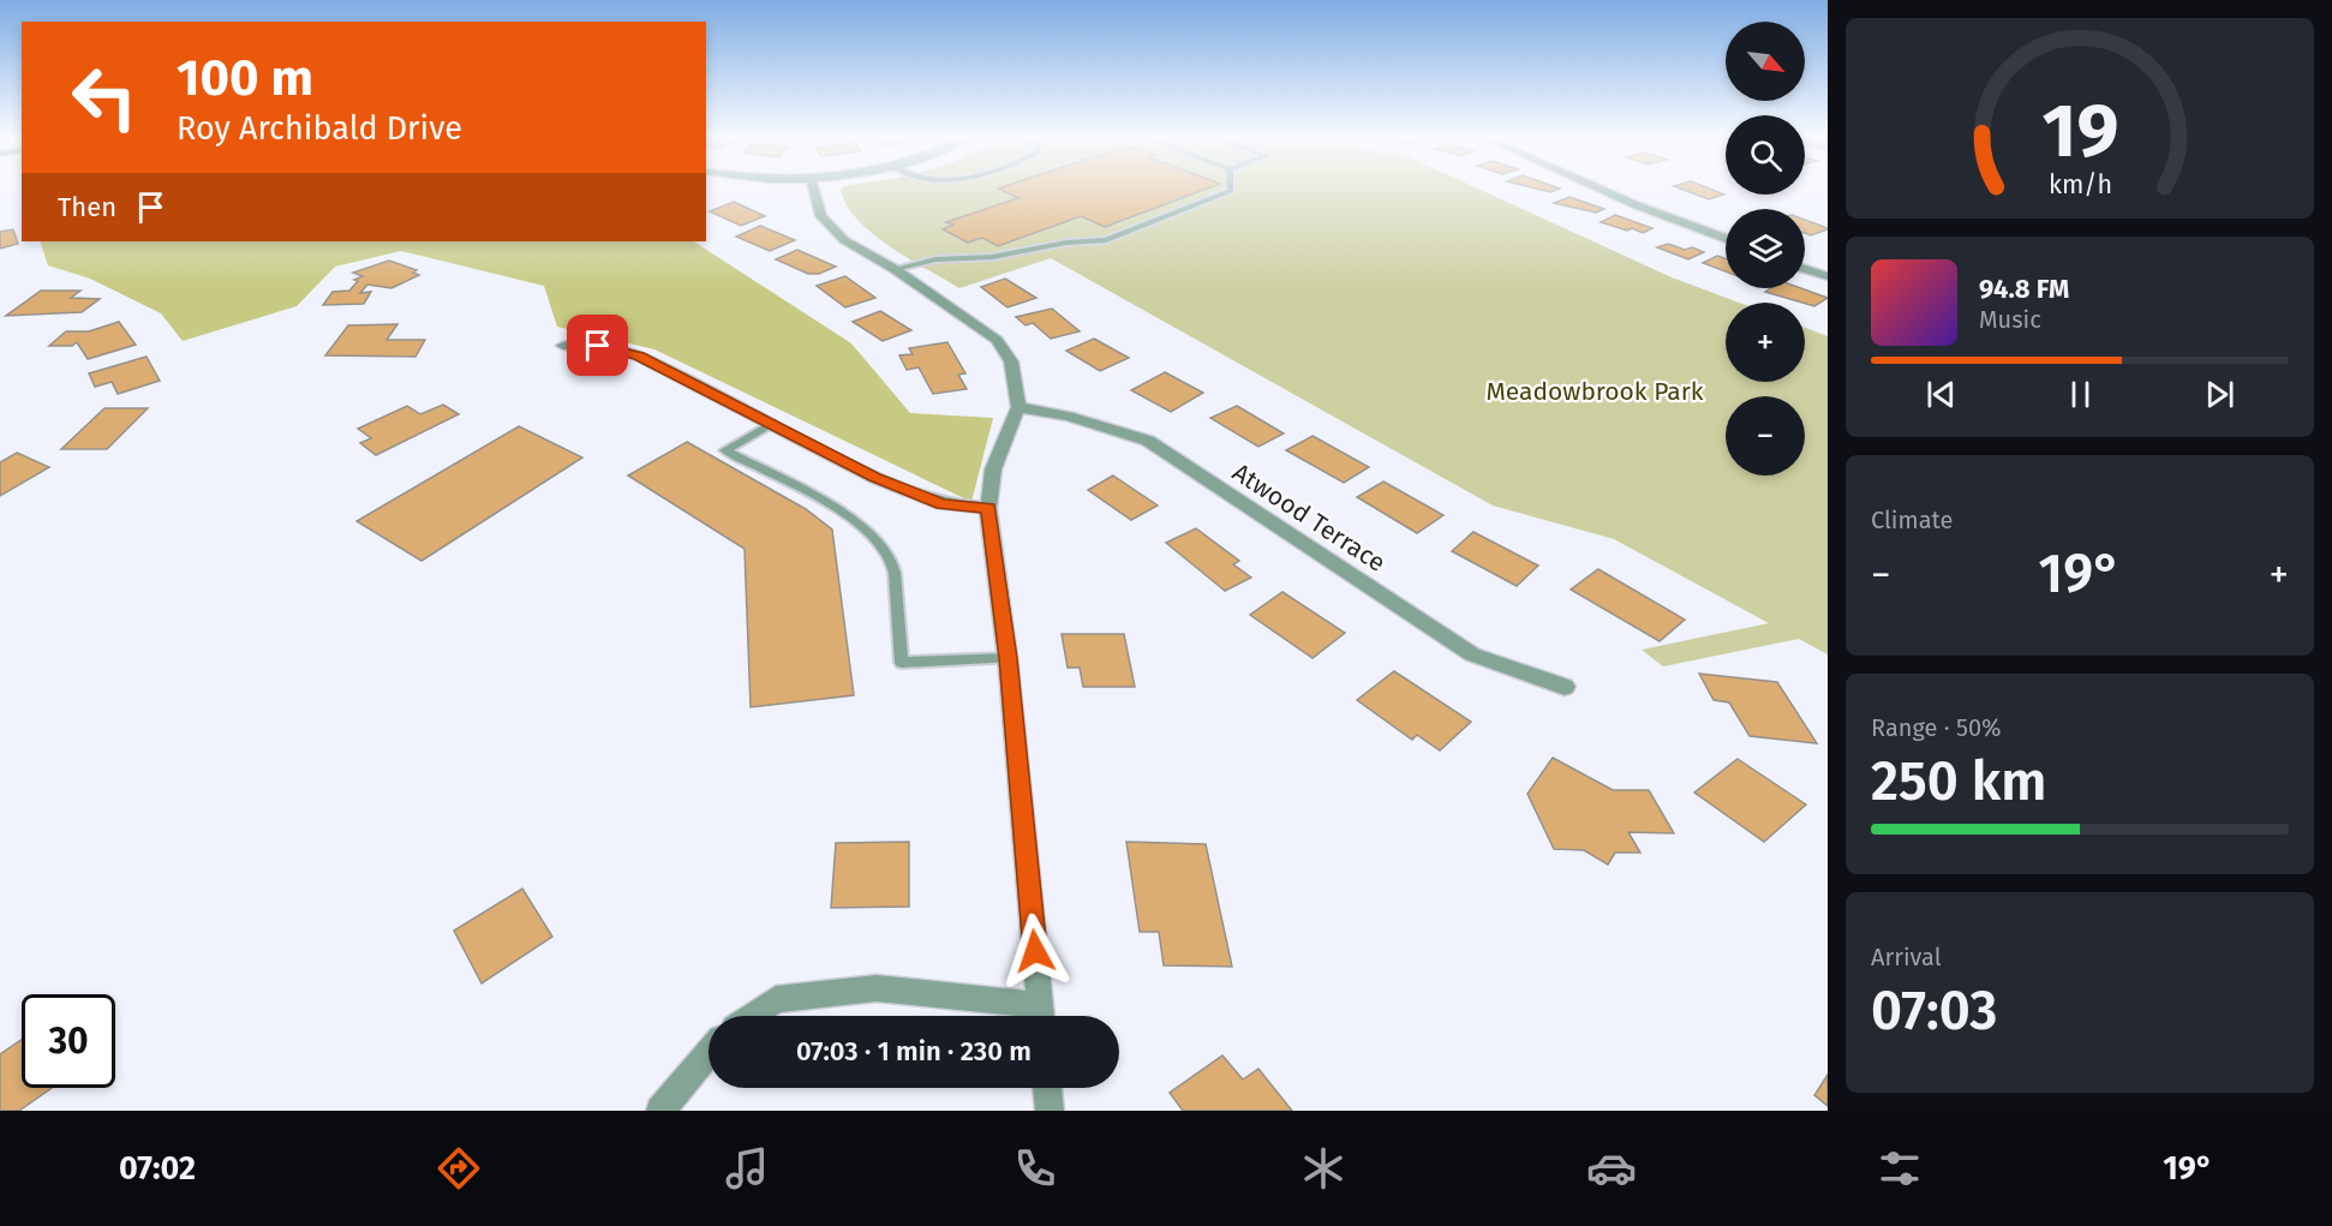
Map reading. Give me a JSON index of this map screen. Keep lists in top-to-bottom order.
{
  "streets": {
    "street": ["Atwood Terrace"]
  },
  "parks": ["Meadowbrook Park"],
  "north": "bottom right",
  "page": {
    "map_buttons": ["+", "−"],
    "turn": ["100 m", "Roy Archibald Drive"],
    "then": "Then",
    "song": ["94.8 FM", "Music"],
    "tile": [
      "Climate",
      ["Range · 50%", "250 km"],
      ["Arrival", "07:03"]
    ],
    "heat": ["−", "19°", "+"],
    "limit": "30",
    "trip": "07:03 · 1 min · 230 m",
    "tabs": ["07:02", "19°"],
    "gauge": ["19", "km/h"]
  }
}
